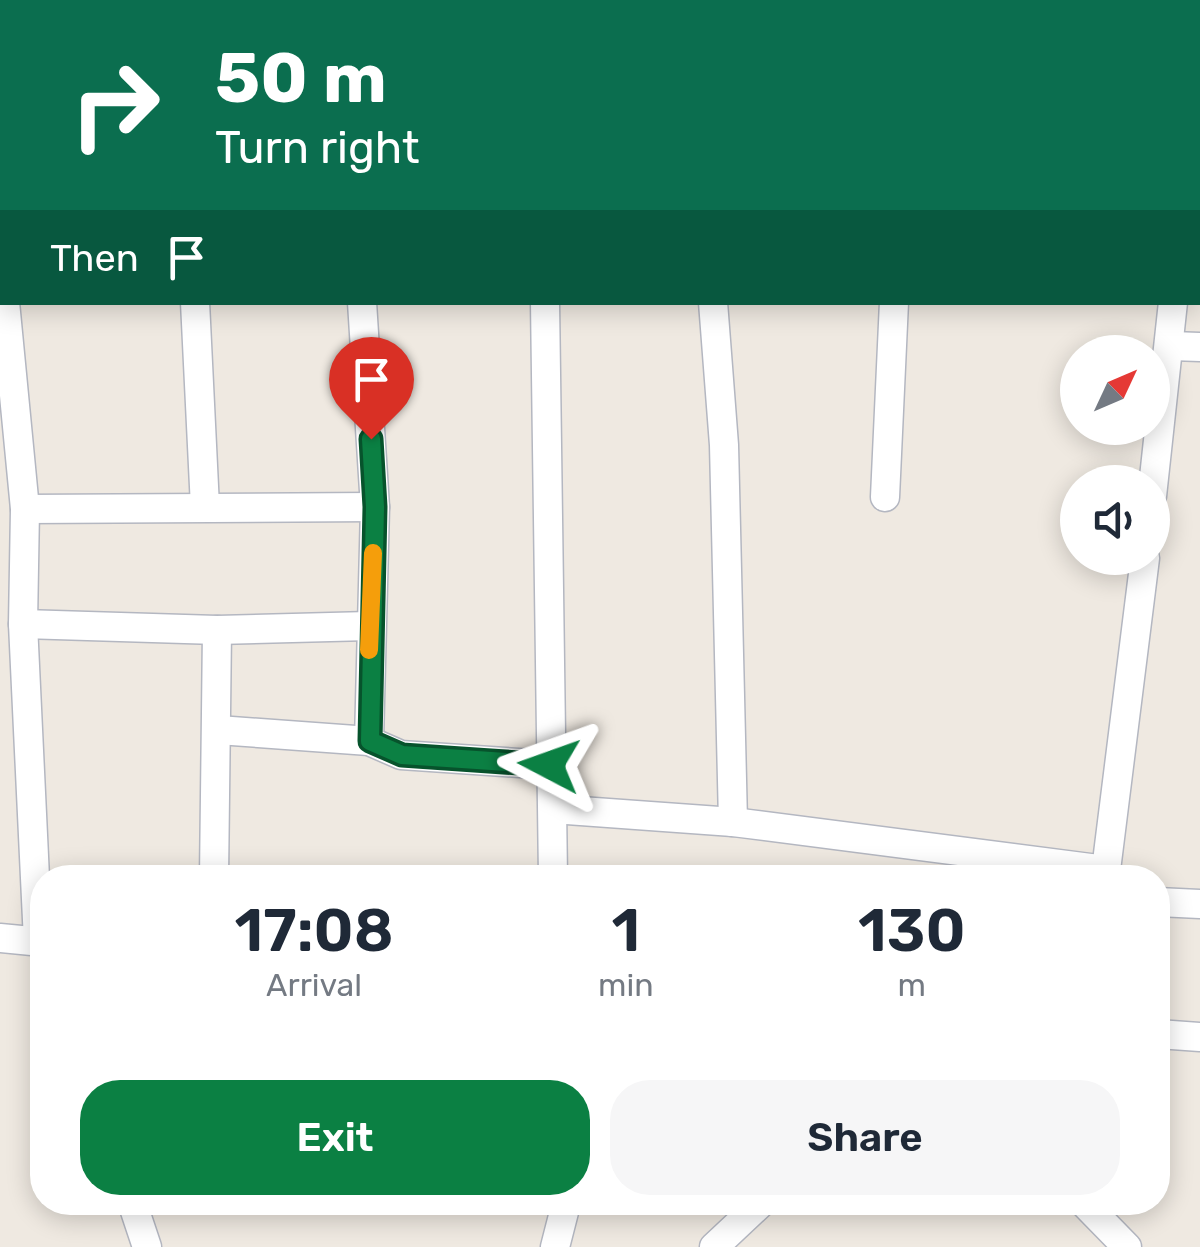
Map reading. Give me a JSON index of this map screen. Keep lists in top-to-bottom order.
{
  "north": "top right",
  "page": {
    "turn": ["50 m", "Turn right"],
    "then": "Then",
    "eta": [
      "17:08",
      "Arrival",
      "1",
      "min",
      "130",
      "m"
    ],
    "buttons": ["Exit", "Share"]
  }
}
